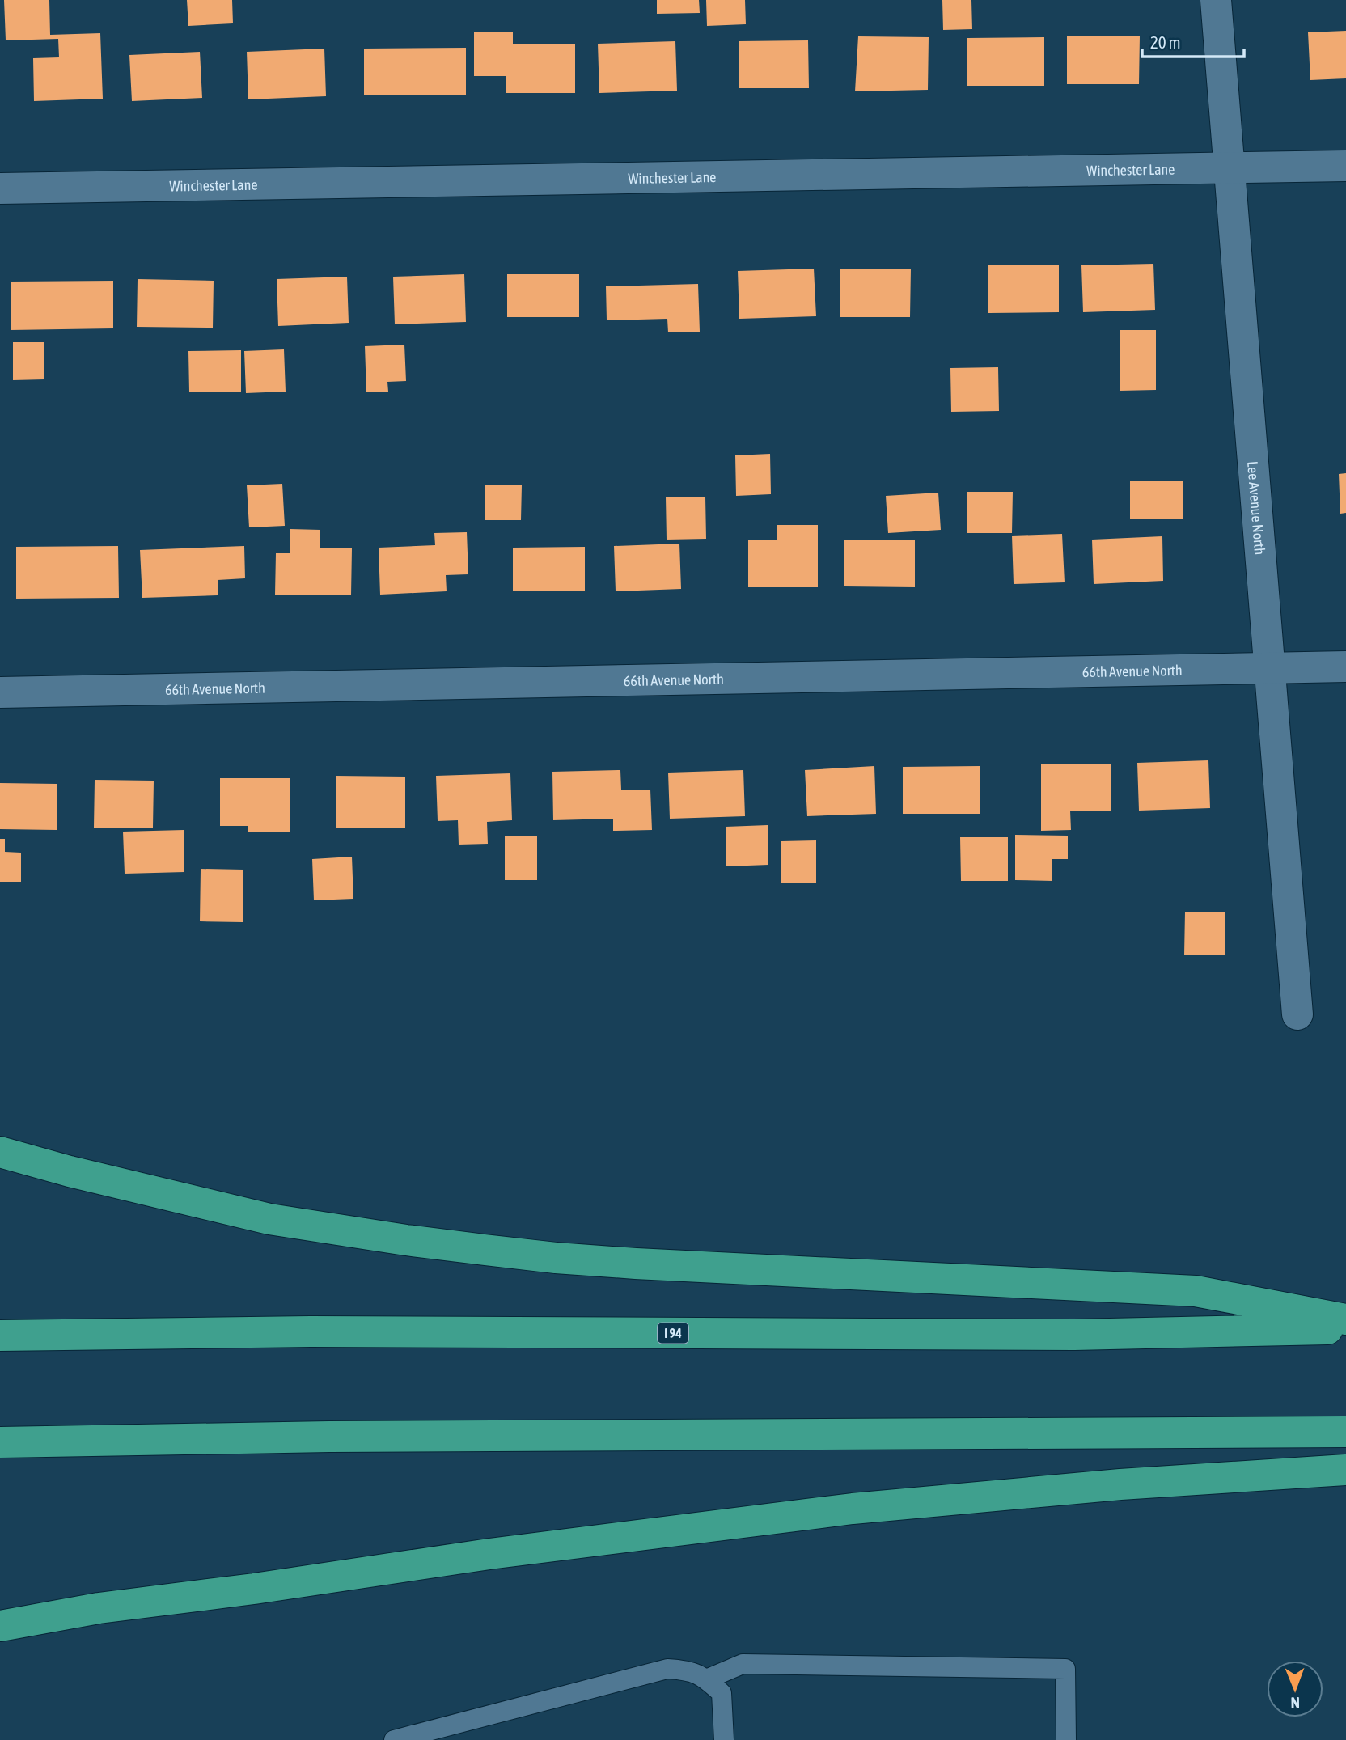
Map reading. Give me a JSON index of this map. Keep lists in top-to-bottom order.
{
  "streets": {
    "highway": ["I 94"],
    "street": ["Winchester Lane", "Lee Avenue North", "66th Avenue North"]
  },
  "crossings": [
    ["Winchester Lane", "Lee Avenue North"],
    ["Lee Avenue North", "66th Avenue North"]
  ],
  "scale_bar": "20 m",
  "north": "bottom"
}
